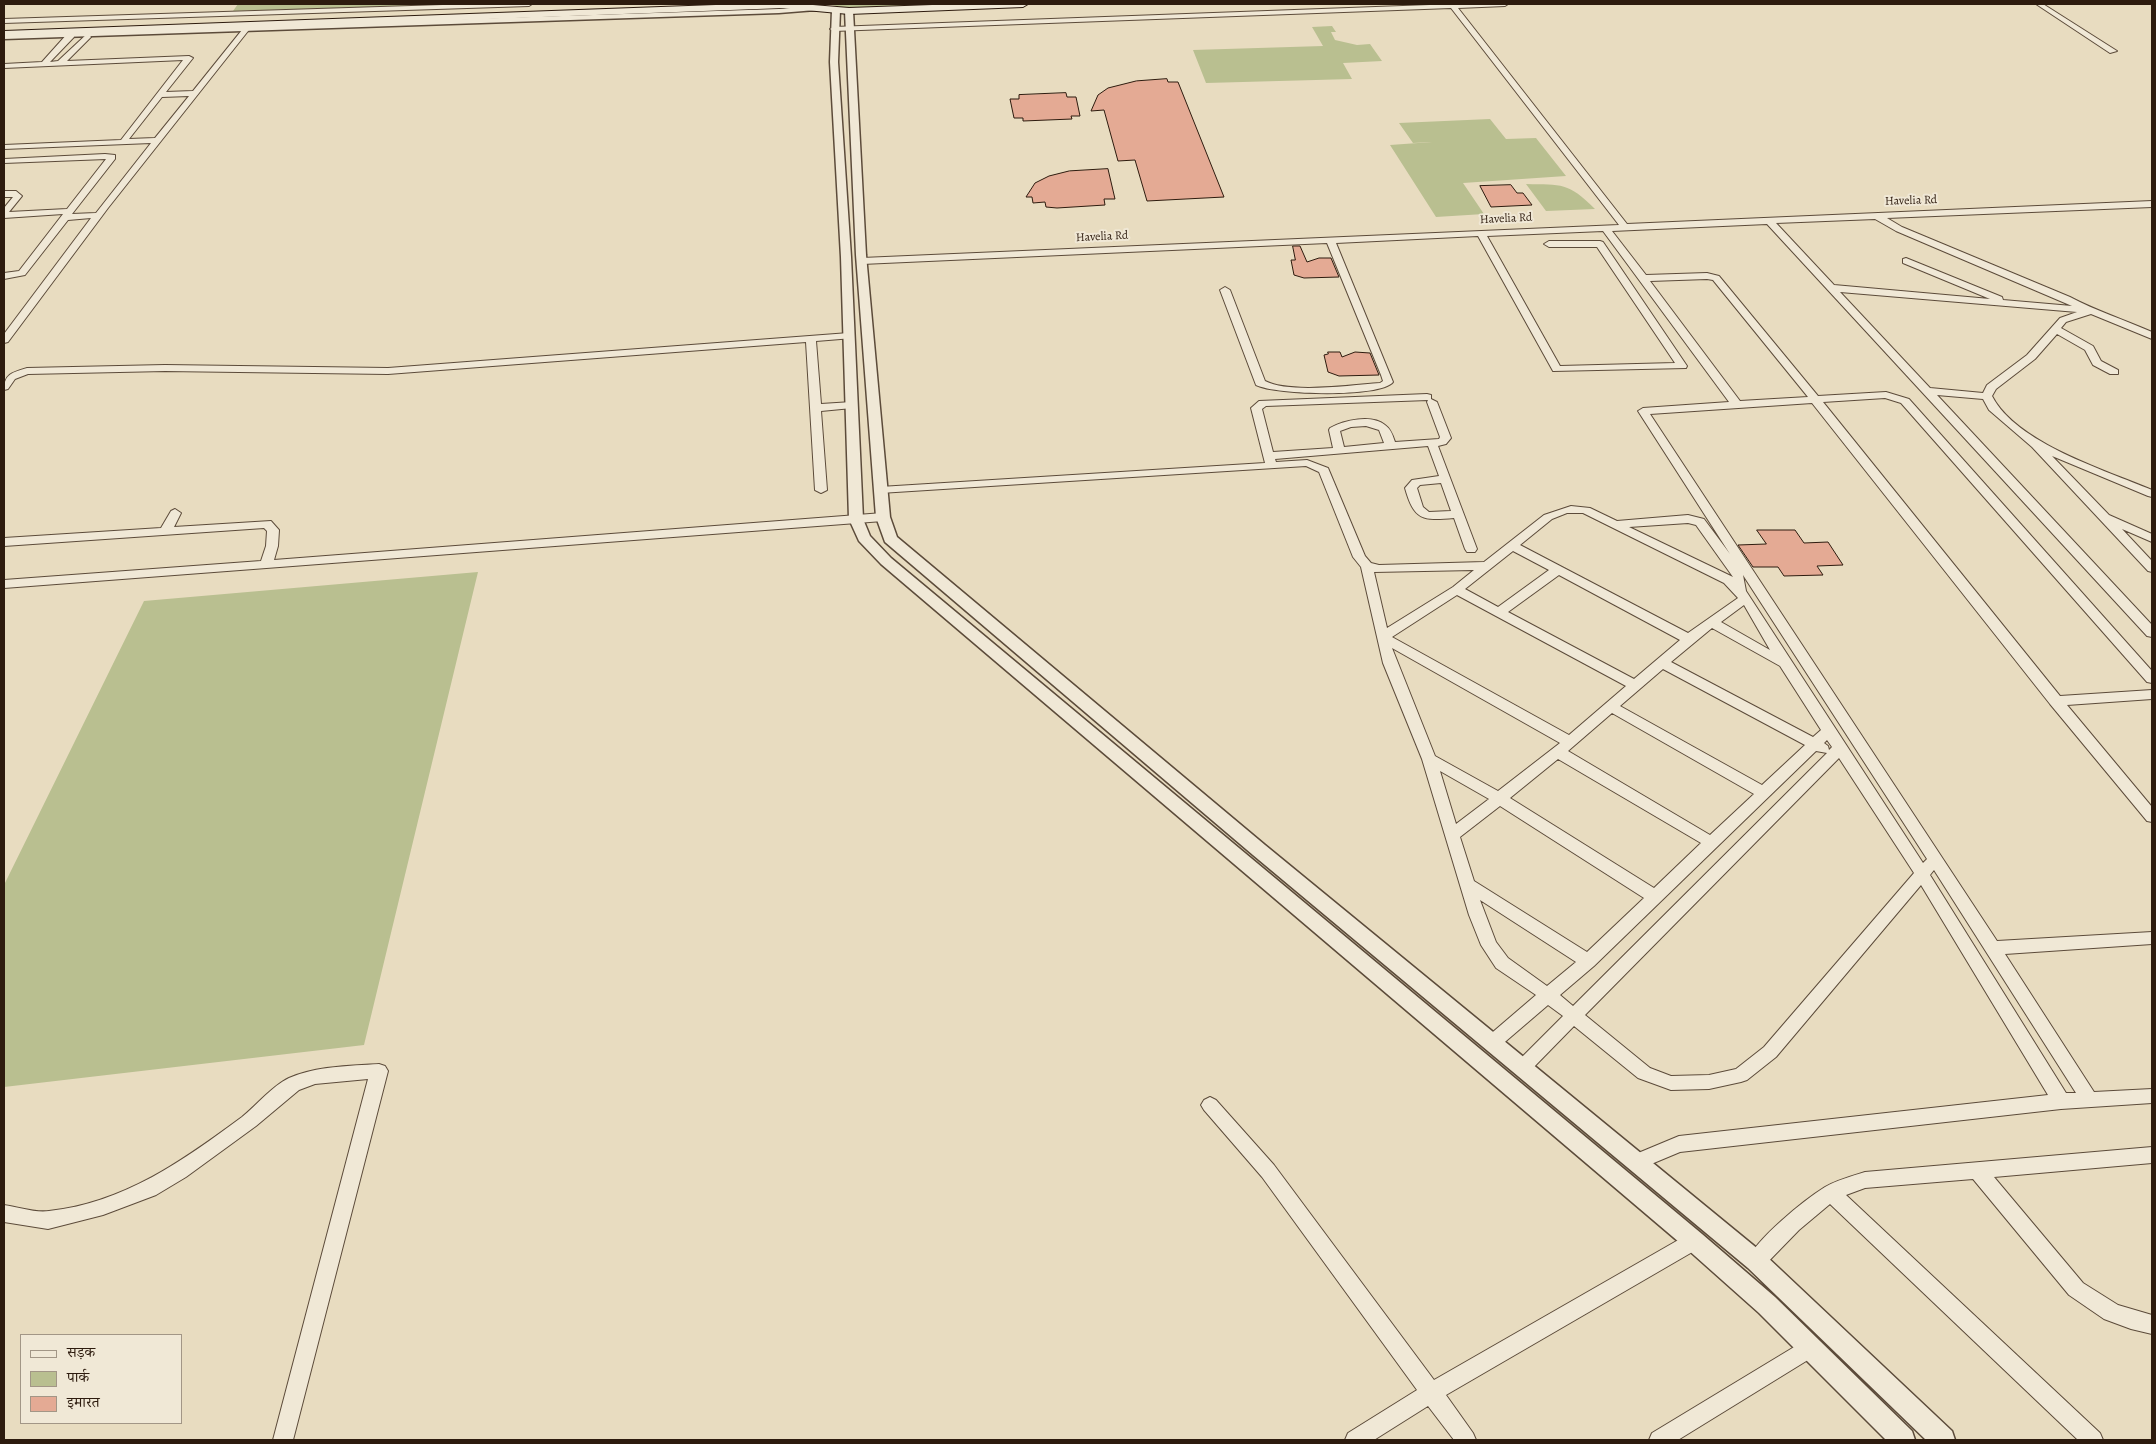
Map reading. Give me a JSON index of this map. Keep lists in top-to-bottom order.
{
  "streets": {
    "street": ["Havelia Rd"]
  },
  "legend": ["सड़क", "पार्क", "इमारत"]
}
